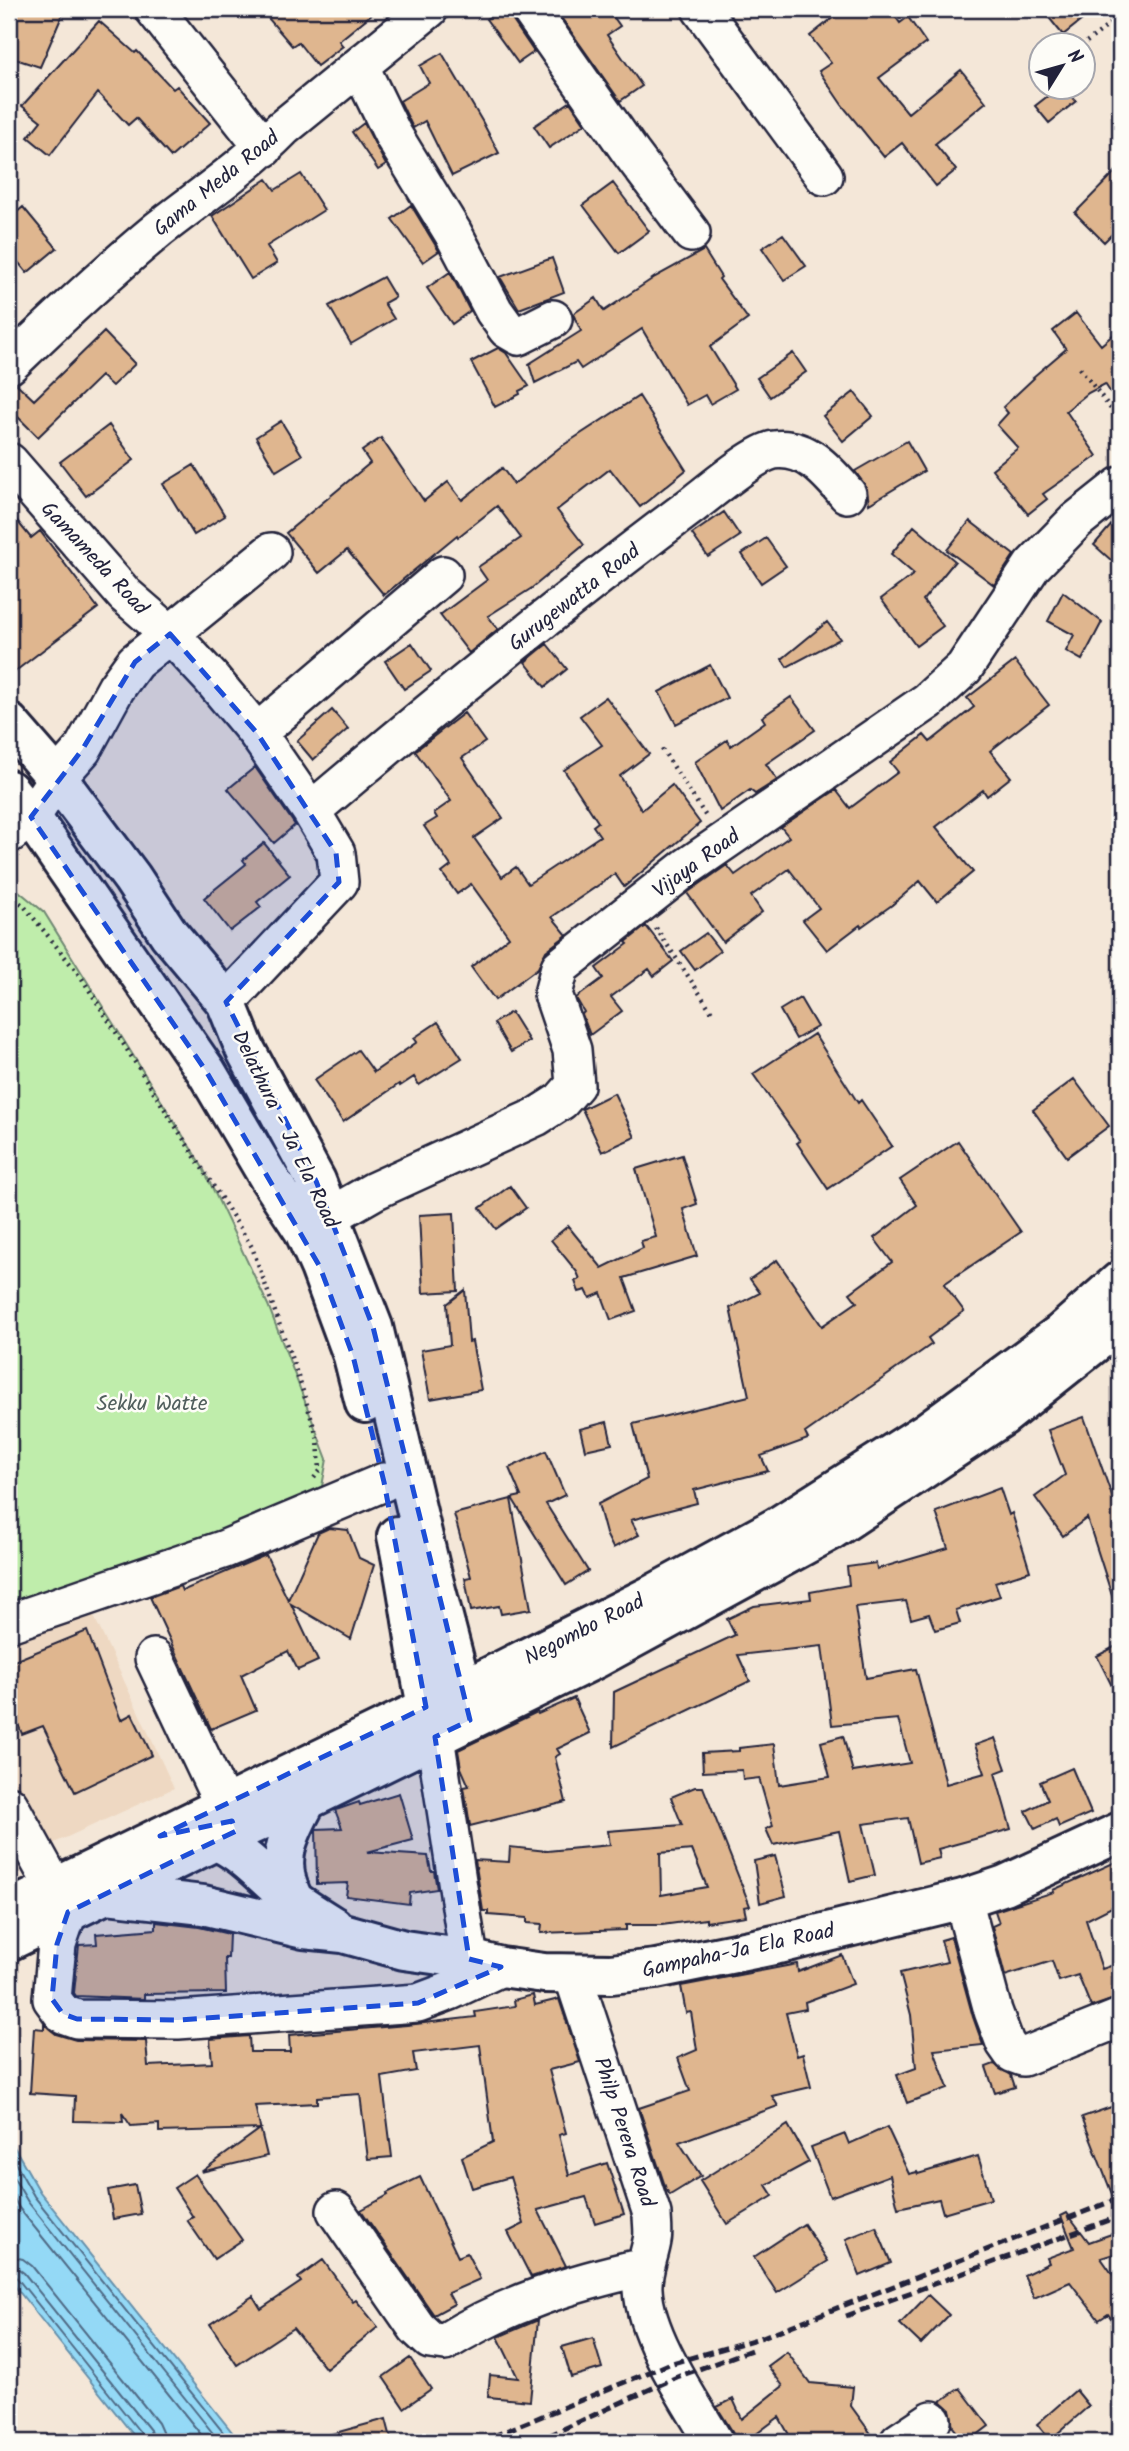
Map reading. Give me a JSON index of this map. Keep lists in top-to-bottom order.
{
  "streets": {
    "main road": ["Delathura - Ja Ela Road", "Negombo Road", "Gampaha-Ja Ela Road"],
    "street": [
      "Gama Meda Road",
      "Gamameda Road",
      "Gurugewatta Road",
      "Vijaya Road",
      "Philp Perera Road"
    ]
  },
  "crossings": [
    ["Gamameda Road", "Gurugewatta Road"],
    ["Gamameda Road", "Delathura - Ja Ela Road"],
    ["Vijaya Road", "Delathura - Ja Ela Road"],
    ["Delathura - Ja Ela Road", "Negombo Road"],
    ["Negombo Road", "Gampaha-Ja Ela Road"],
    ["Gampaha-Ja Ela Road", "Philp Perera Road"]
  ],
  "parks": ["Sekku Watte"],
  "north": "top right"
}
